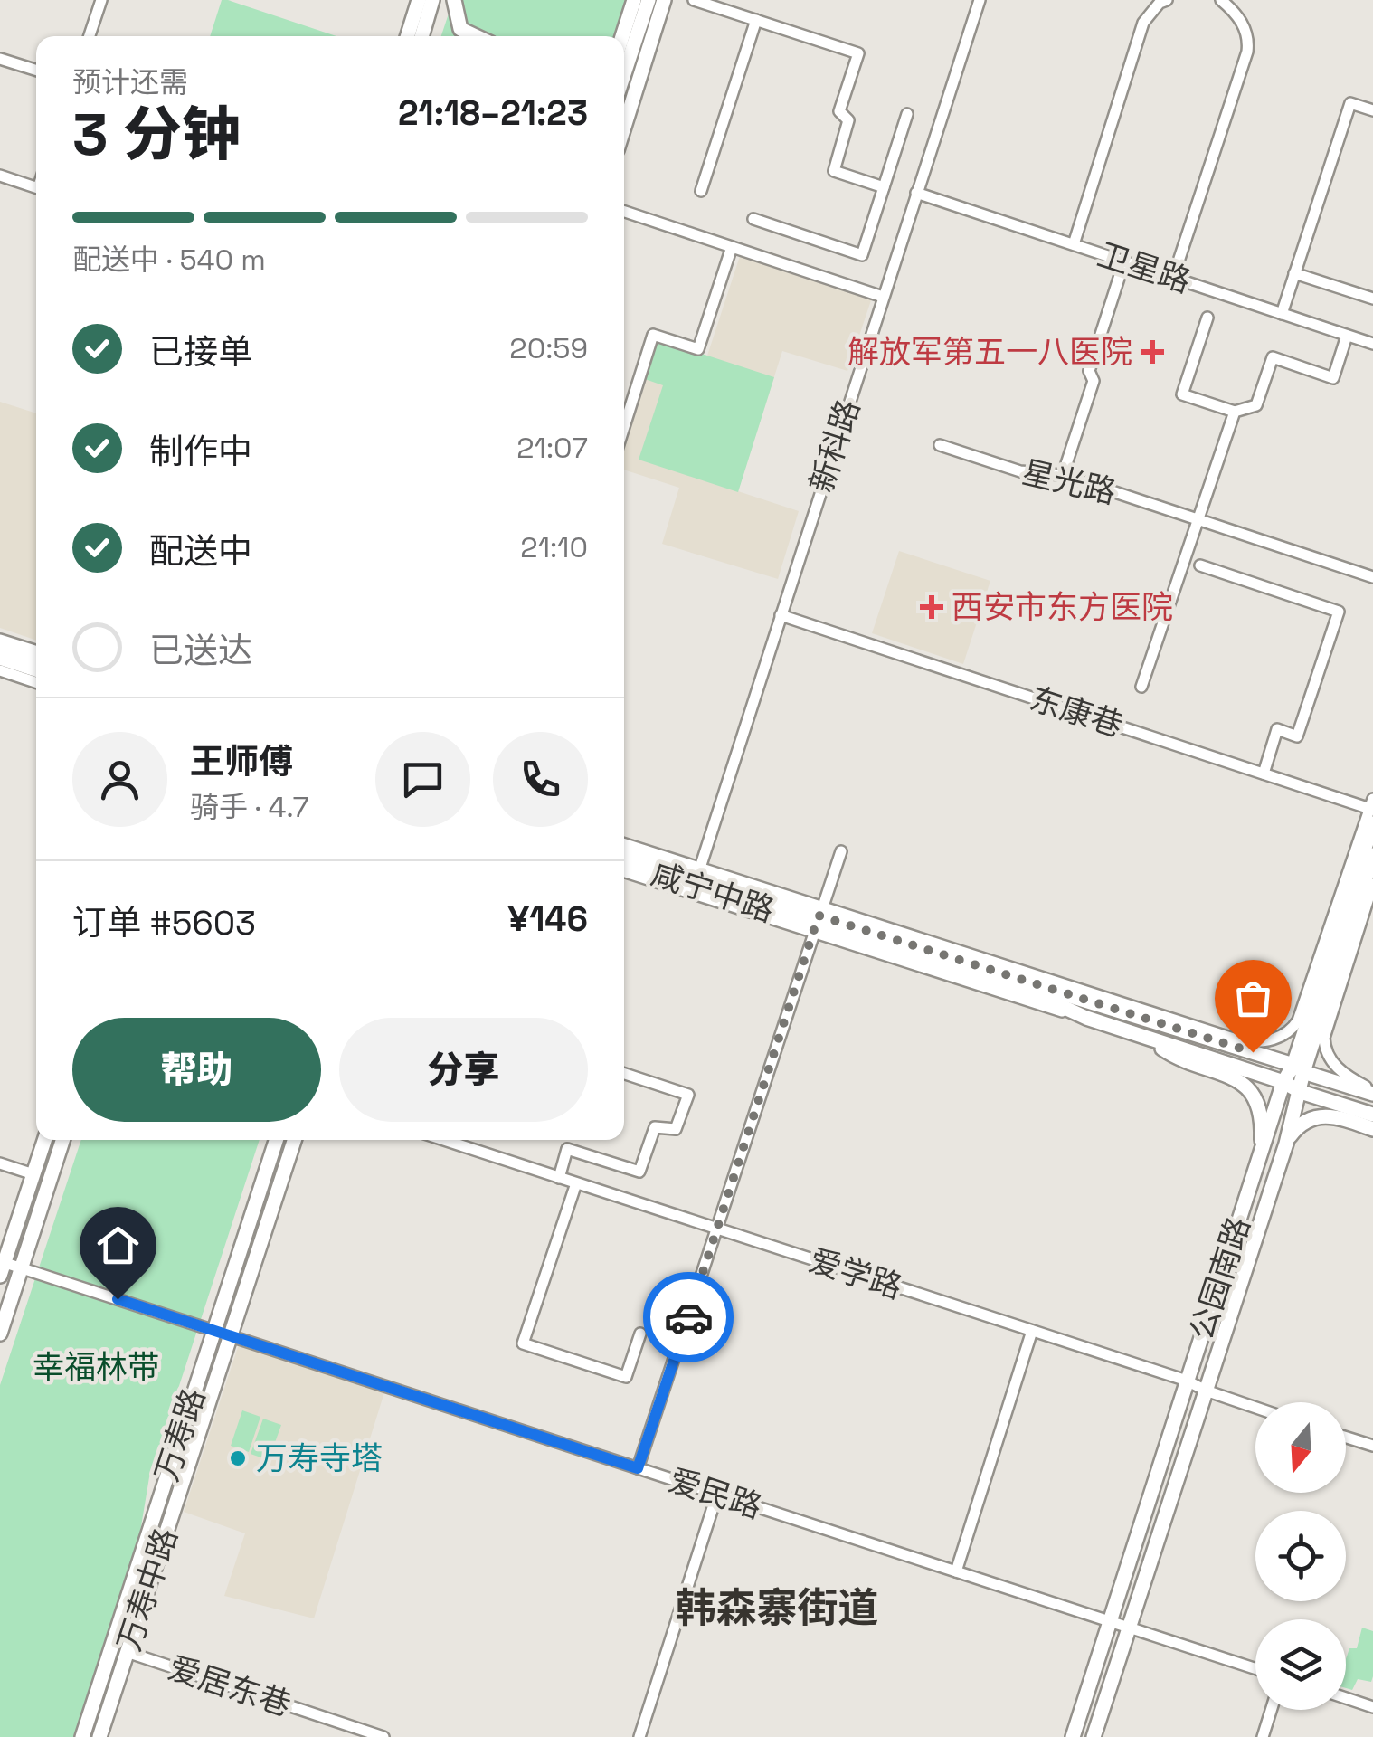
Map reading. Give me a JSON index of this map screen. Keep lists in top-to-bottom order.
{
  "streets": {
    "main road": [
      "咸宁中路",
      "公园南路",
      "万寿路",
      "万寿中路"
    ],
    "street": [
      "卫星路",
      "新科路",
      "星光路",
      "东康巷",
      "爱学路",
      "爱民路",
      "爱居东巷"
    ]
  },
  "crossings": [
    ["卫星路", "新科路"],
    ["新科路", "东康巷"],
    ["新科路", "咸宁中路"],
    ["东康巷", "公园南路"],
    ["咸宁中路", "公园南路"],
    ["爱学路", "公园南路"],
    ["公园南路", "爱民路"],
    ["万寿路", "爱民路"],
    ["爱民路", "万寿中路"],
    ["万寿中路", "爱居东巷"]
  ],
  "districts": ["韩森寨街道"],
  "parks": ["幸福林带"],
  "places": {
    "health": ["解放军第五一八医院", "西安市东方医院"],
    "other": ["万寿寺塔"]
  },
  "north": "bottom",
  "page": {
    "heading": ["3 分钟", "预计还需", "21:18–21:23"],
    "panel": [
      "王师傅",
      "骑手 · 4.7",
      "订单 #5603",
      "¥146"
    ],
    "bar": "配送中 · 540 m",
    "list": [
      ["已接单", "20:59"],
      ["制作中", "21:07"],
      ["配送中", "21:10"],
      "已送达"
    ],
    "buttons": ["帮助", "分享"]
  }
}
